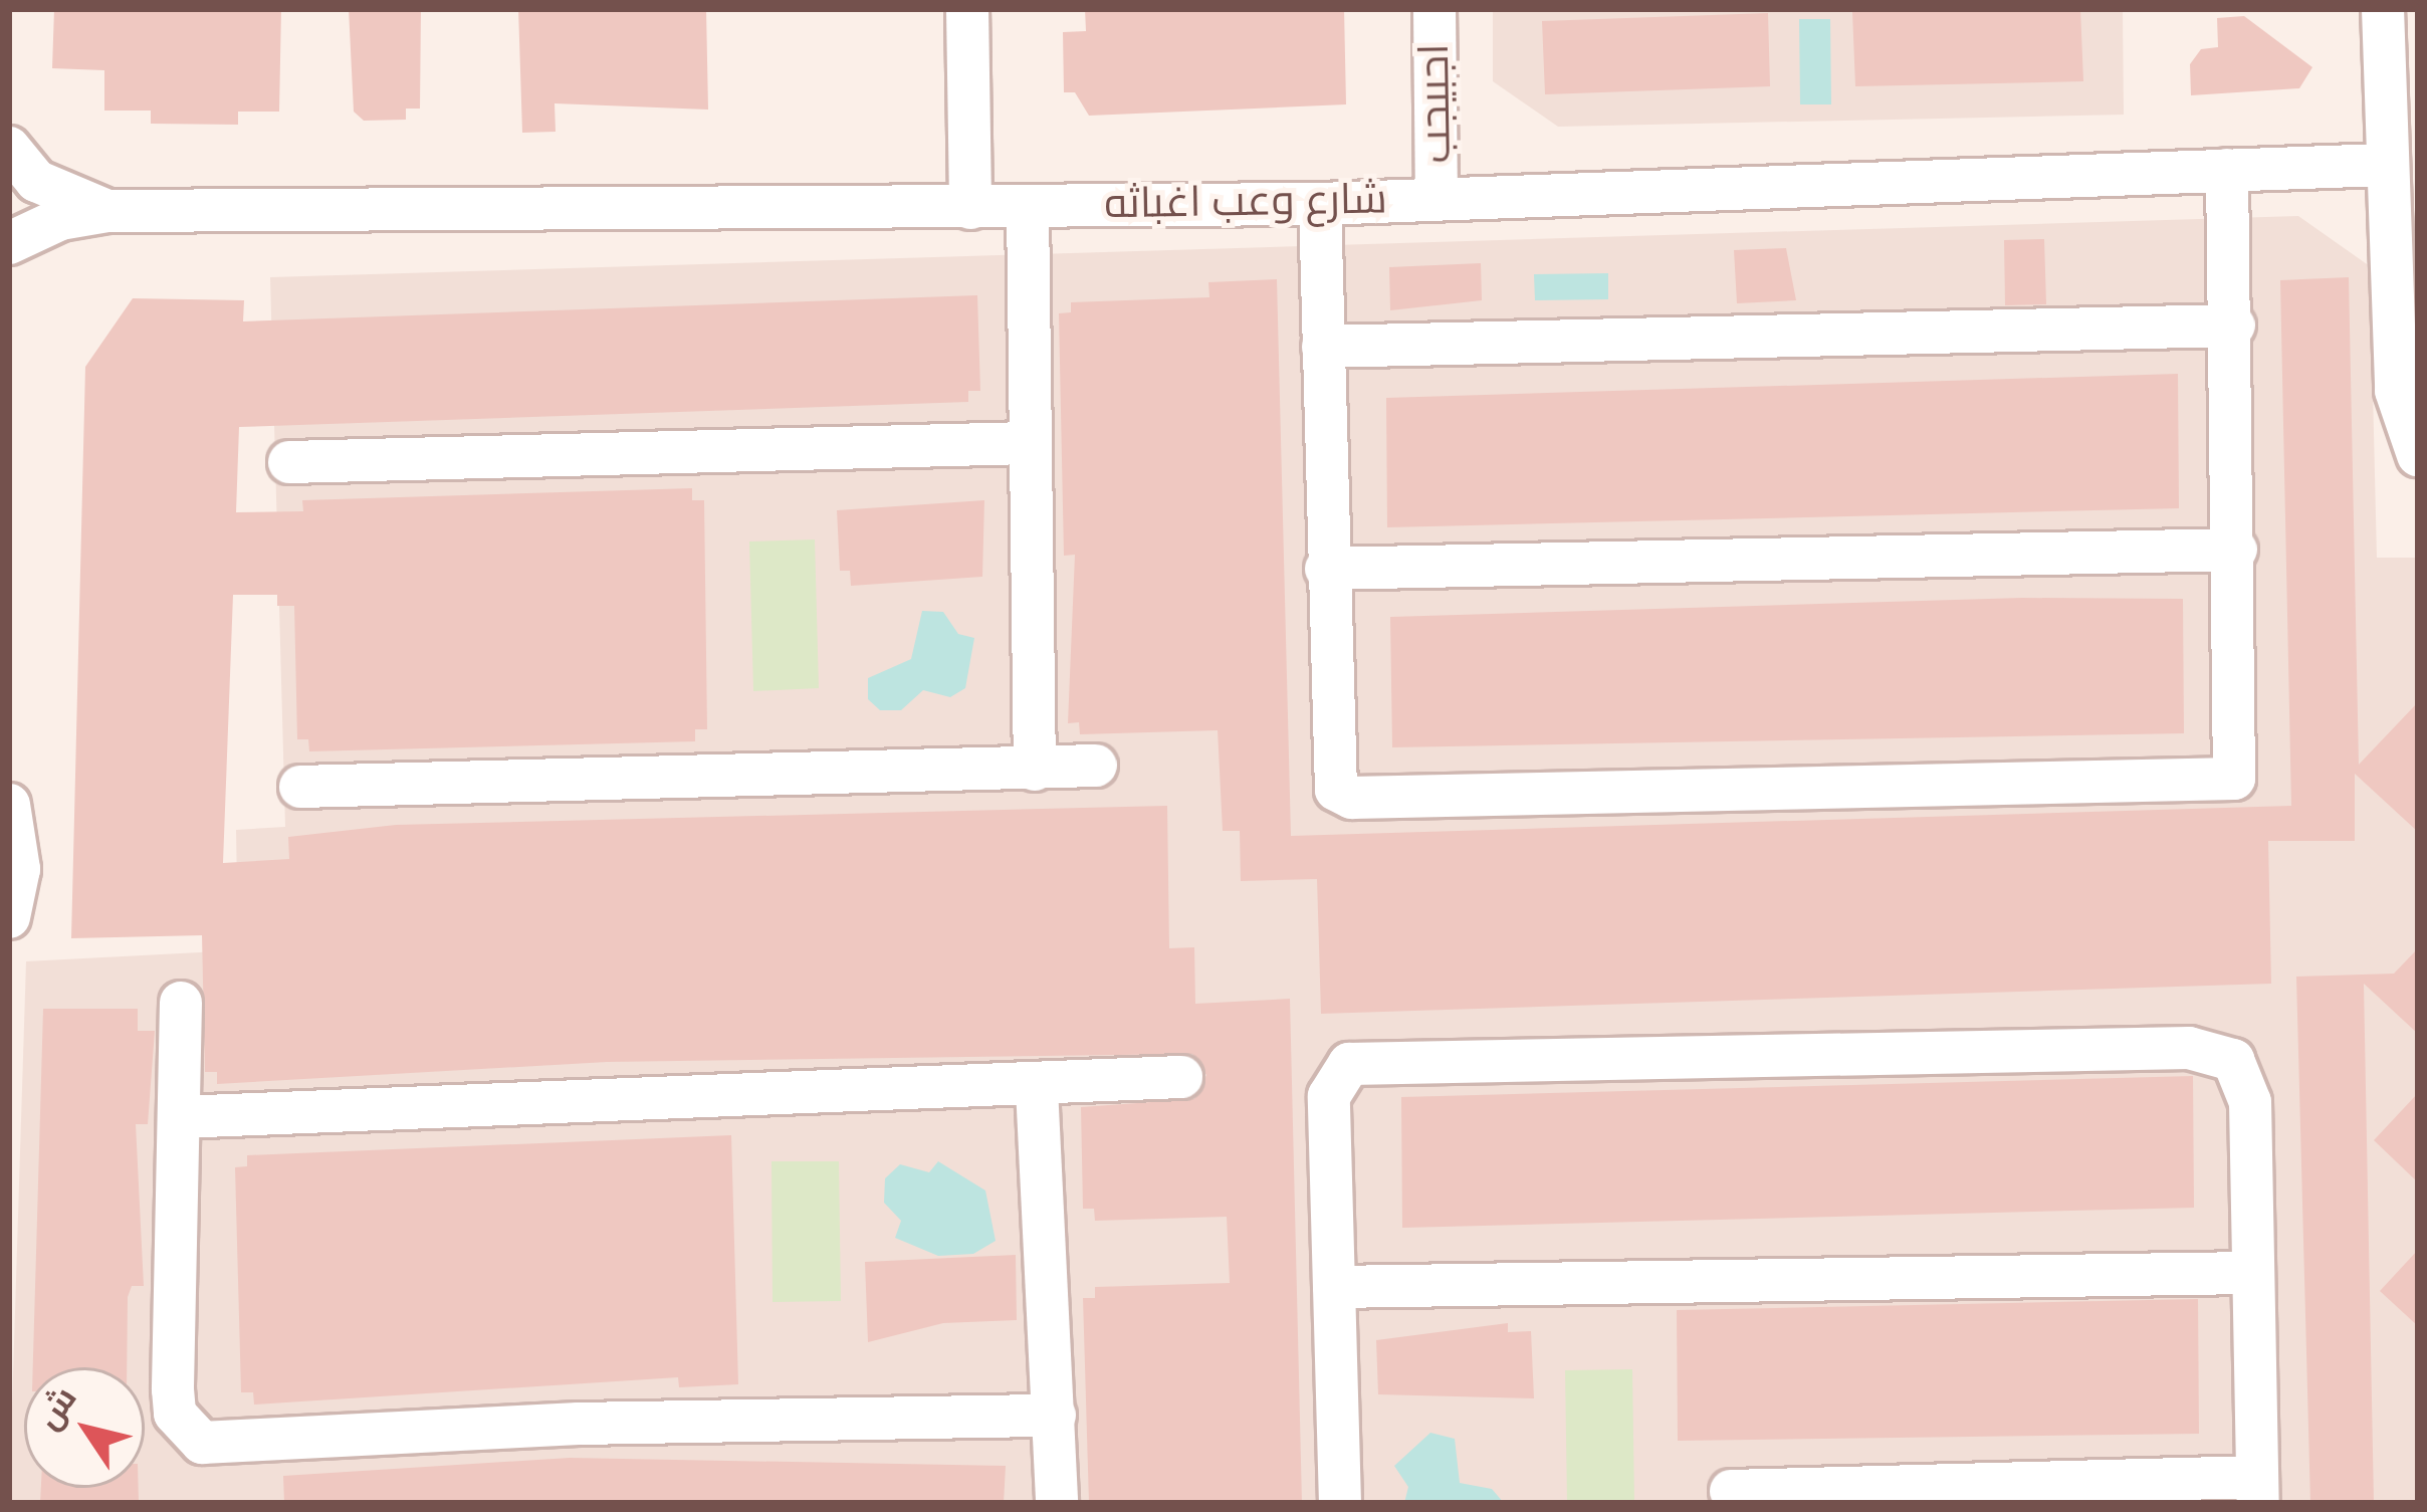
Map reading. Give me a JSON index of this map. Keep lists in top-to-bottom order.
{
  "streets": {
    "street": ["اجبيجب", "شارع وعب اغباثه"]
  },
  "crossings": [
    ["اجبيجب", "شارع وعب اغباثه"]
  ],
  "north": "top left"
}
